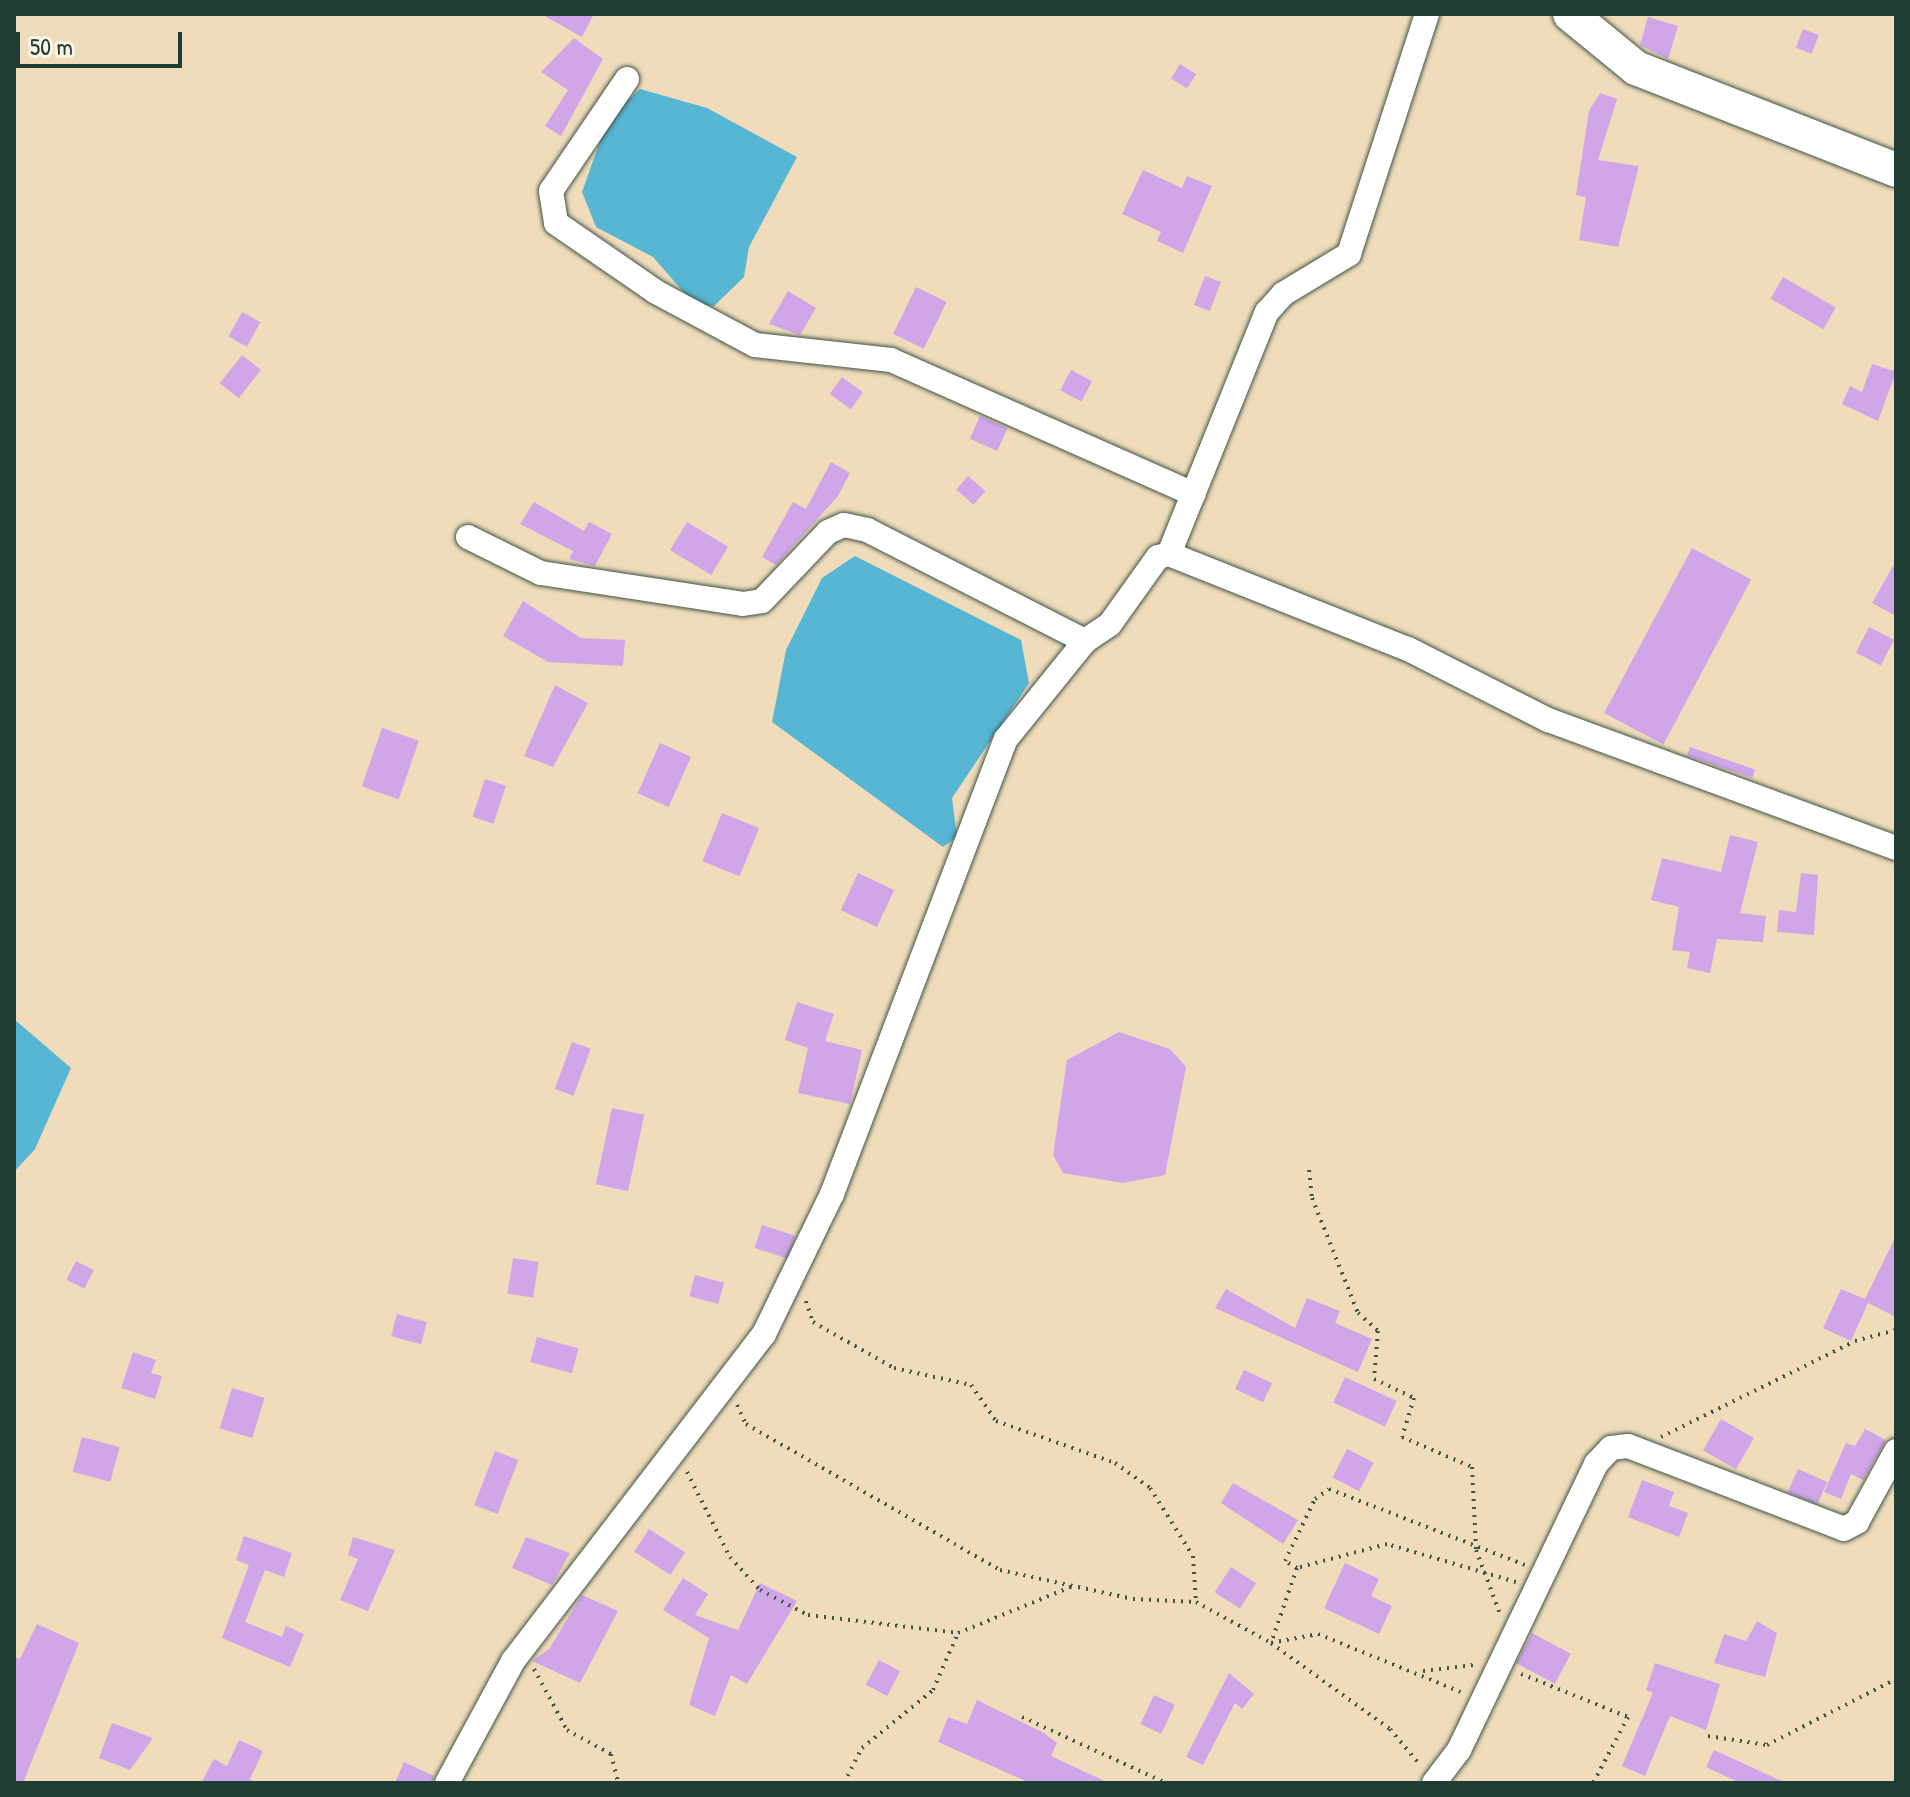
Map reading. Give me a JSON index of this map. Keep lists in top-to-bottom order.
{
  "scale_bar": "50 m"
}
